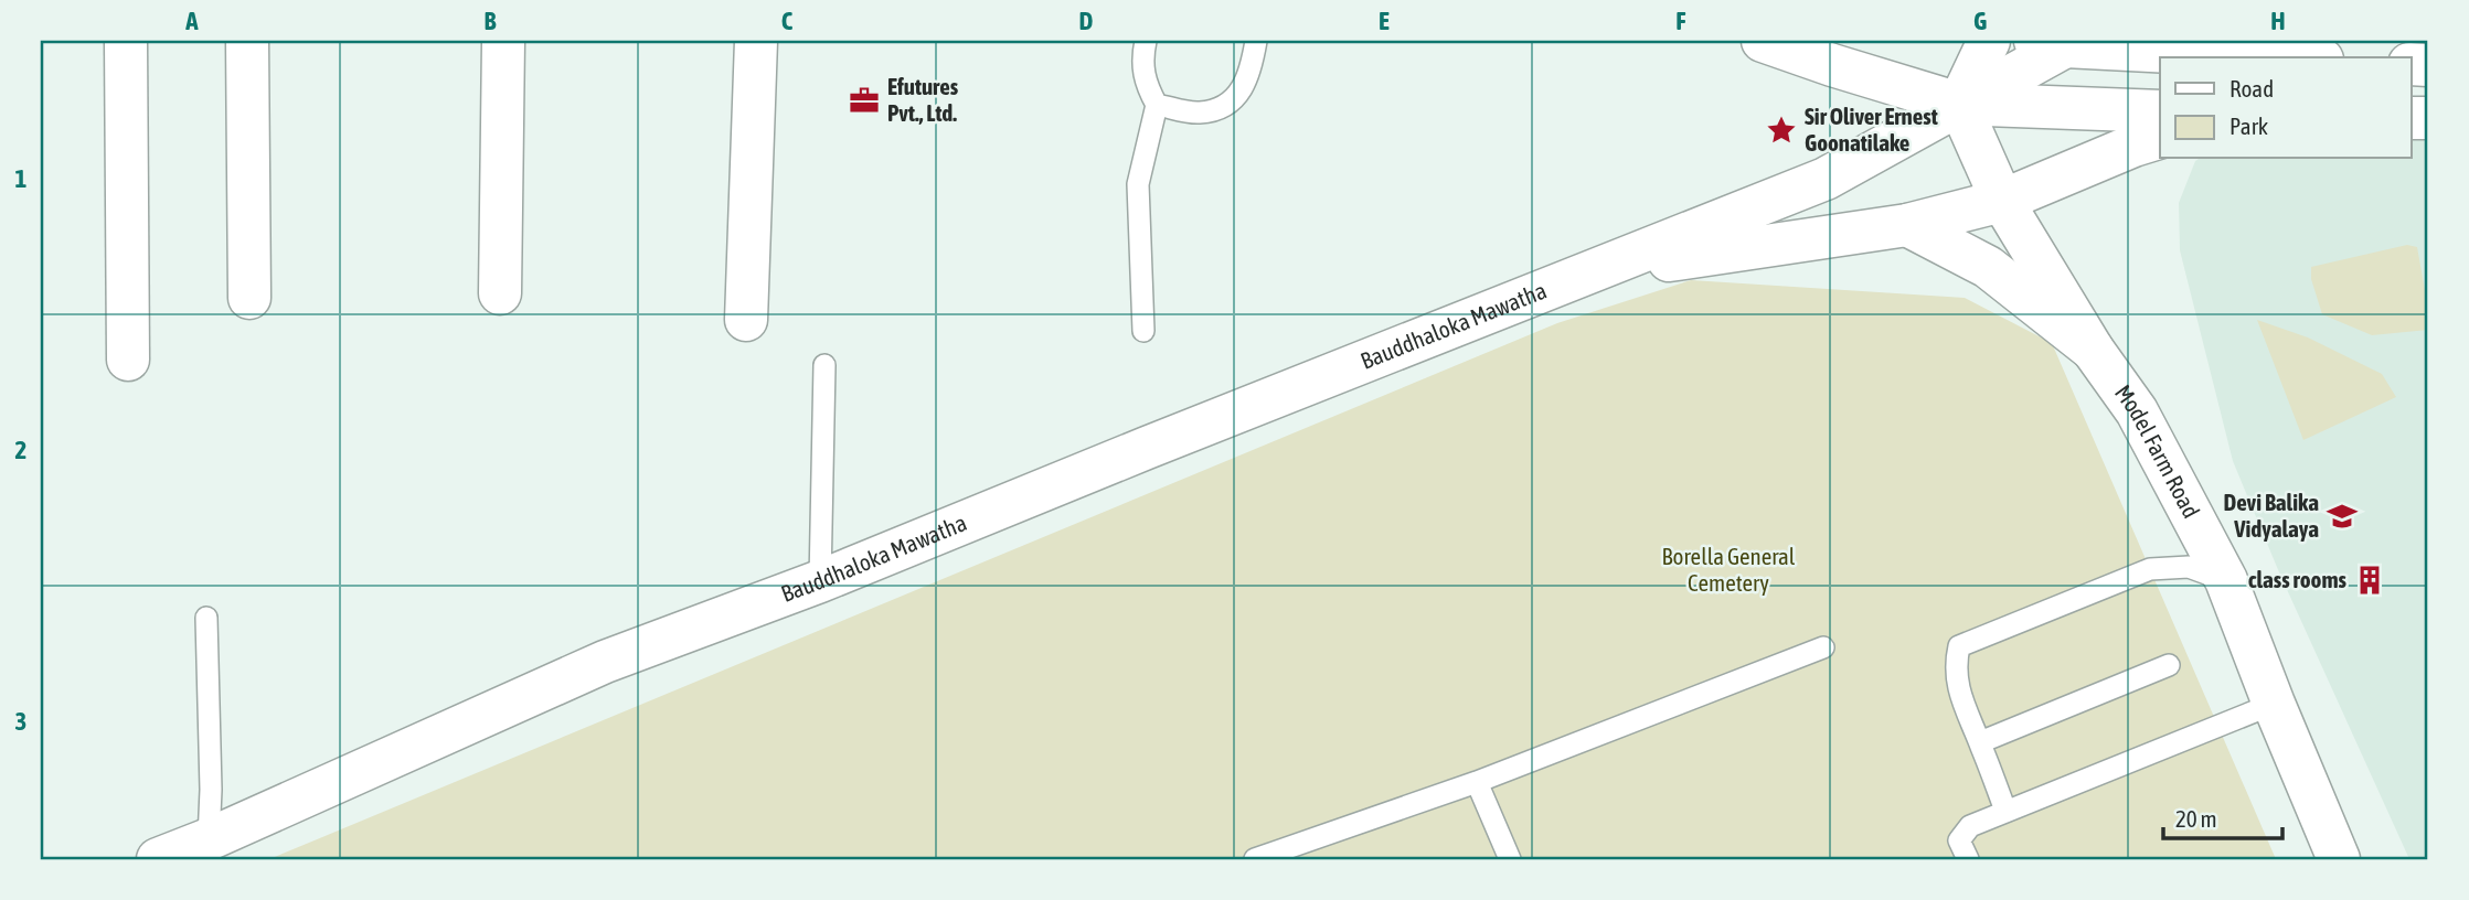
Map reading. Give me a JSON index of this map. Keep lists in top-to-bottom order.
{
  "streets": {
    "main road": ["Bauddhaloka Mawatha", "Model Farm Road"]
  },
  "crossings": [
    ["Bauddhaloka Mawatha", "Model Farm Road"]
  ],
  "parks": ["Borella General Cemetery"],
  "places": {
    "office": ["Efutures Pvt., Ltd."],
    "place": ["Sir Oliver Ernest Goonatilake"],
    "school or university": ["Devi Balika Vidyalaya"],
    "building": ["class rooms"]
  },
  "legend": ["Road", "Park"],
  "scale_bar": "20 m",
  "grid": {
    "columns": [
      "A",
      "B",
      "C",
      "D",
      "E",
      "F",
      "G",
      "H"
    ],
    "rows": ["1", "2", "3"]
  }
}
